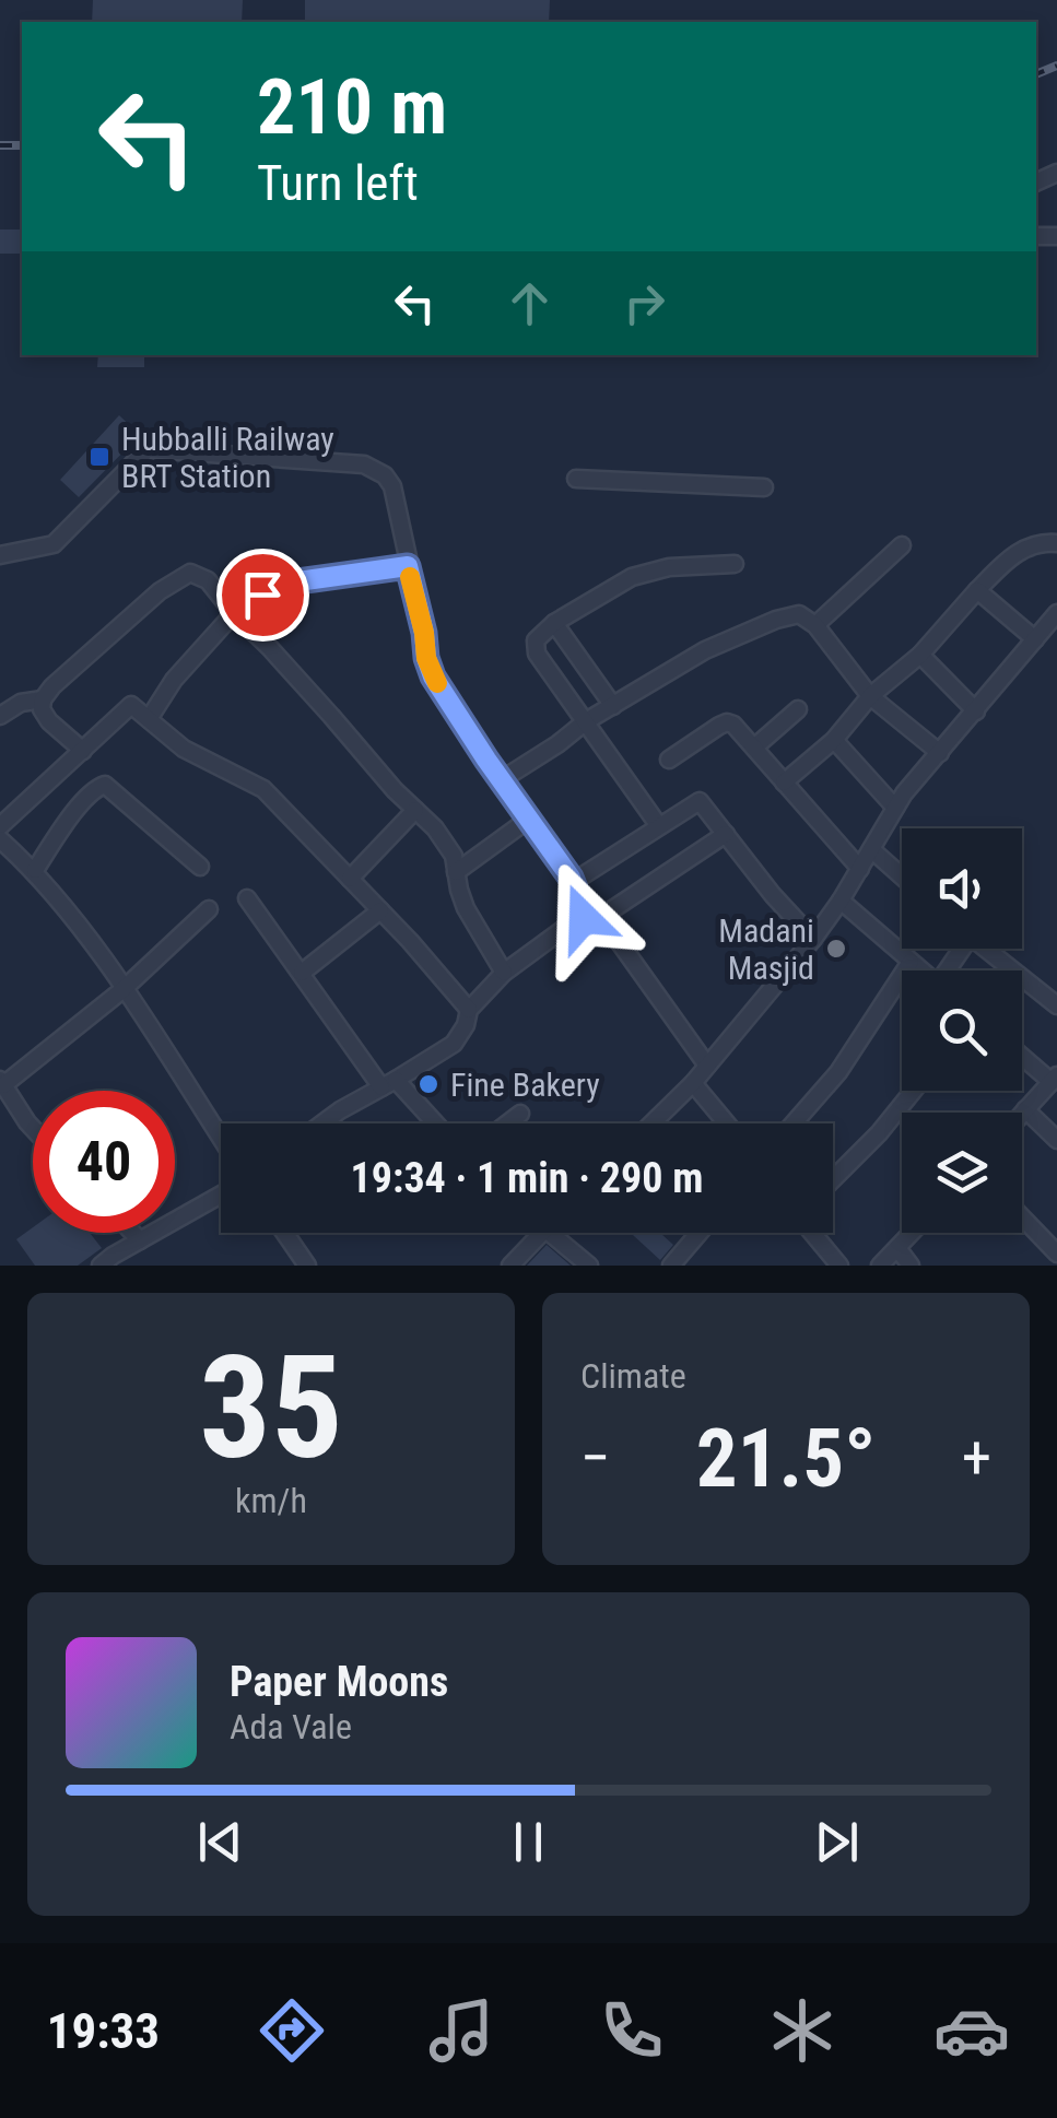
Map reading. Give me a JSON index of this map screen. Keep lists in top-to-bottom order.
{
  "places": {
    "transit": ["Hubballi Railway BRT Station"],
    "other": ["Madani Masjid", "Fine Bakery"]
  },
  "page": {
    "turn": ["210 m", "Turn left"],
    "limit": "40",
    "trip": "19:34 · 1 min · 290 m",
    "tile": [
      ["35", "km/h"],
      "Climate"
    ],
    "heat": ["−", "21.5°", "+"],
    "song": ["Paper Moons", "Ada Vale"],
    "tabs": "19:33"
  }
}
